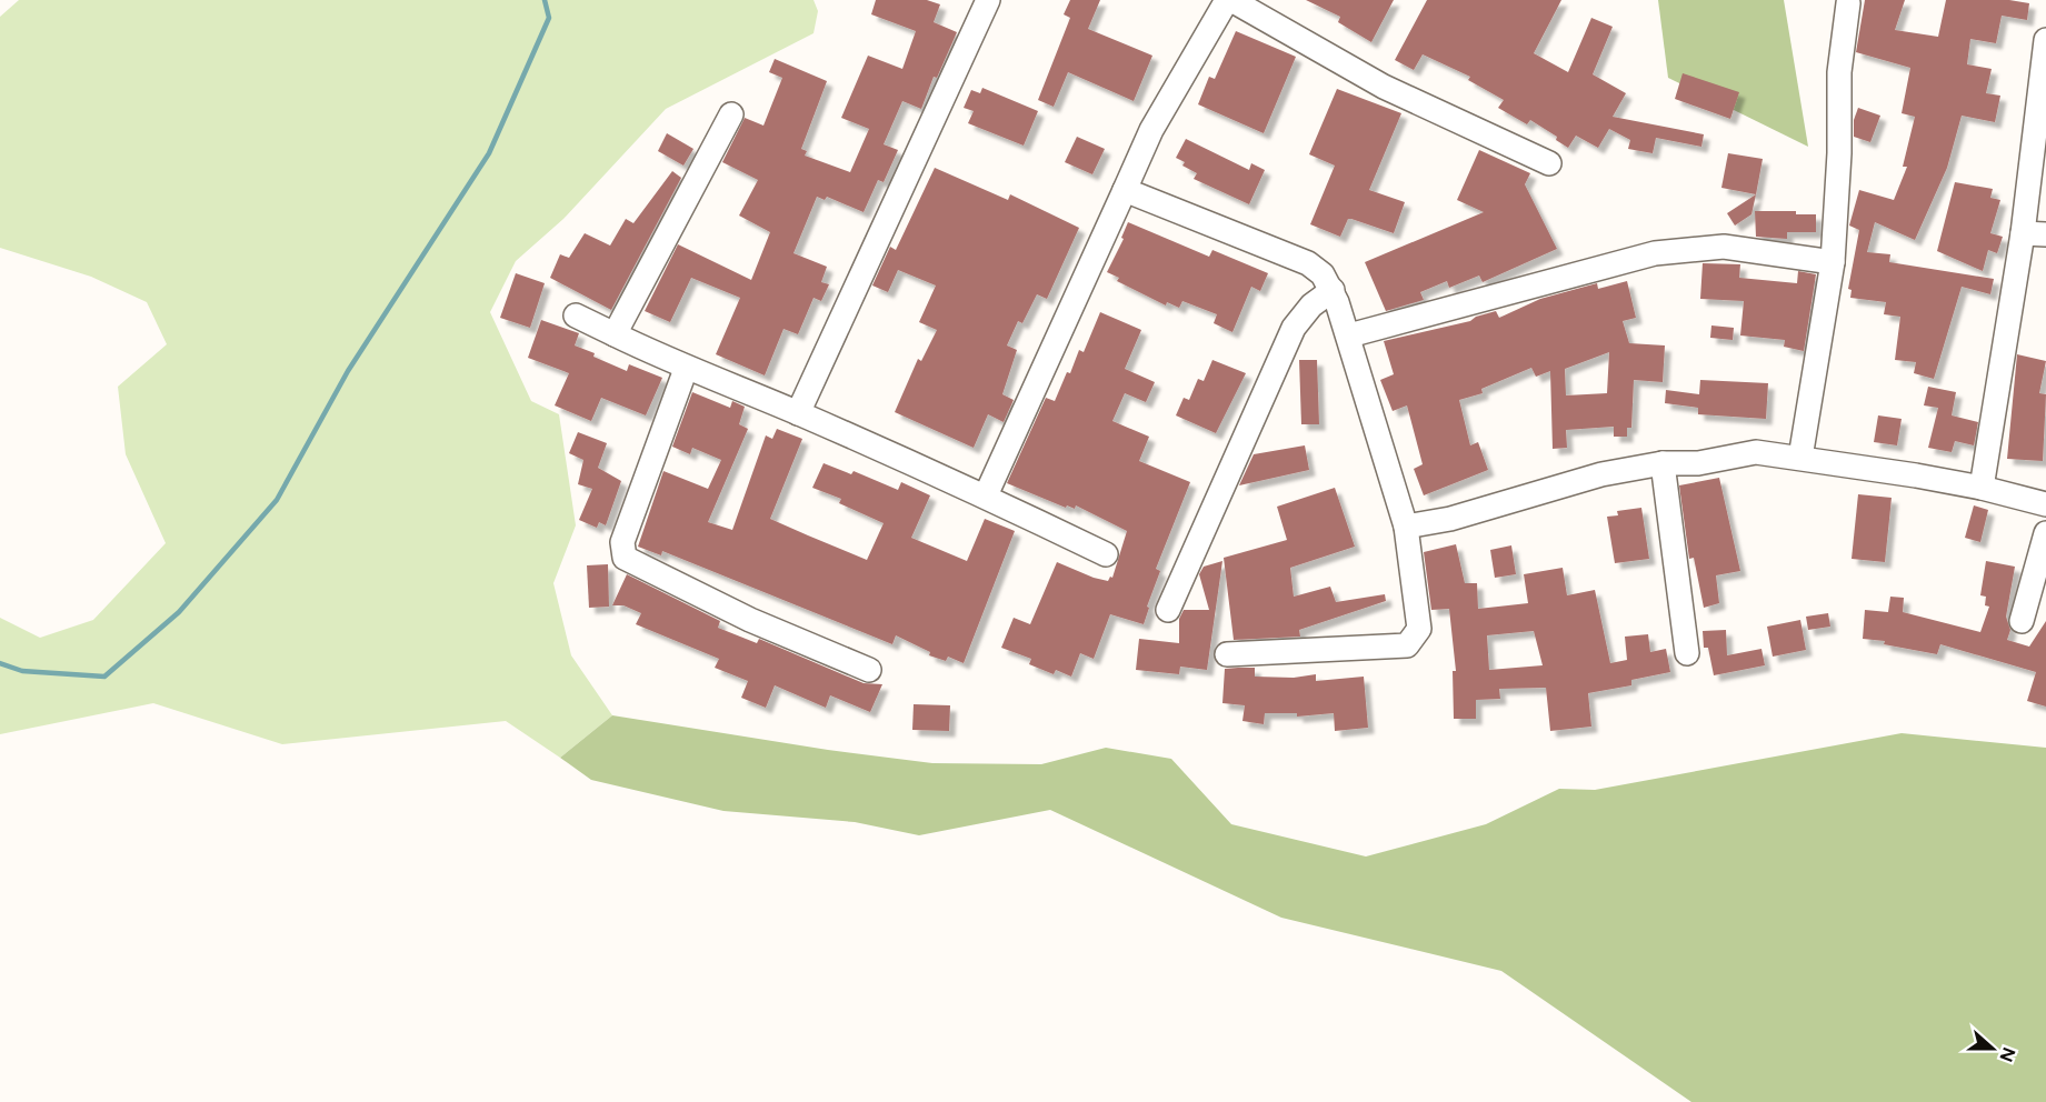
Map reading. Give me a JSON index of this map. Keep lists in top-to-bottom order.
{
  "north": "right"
}
